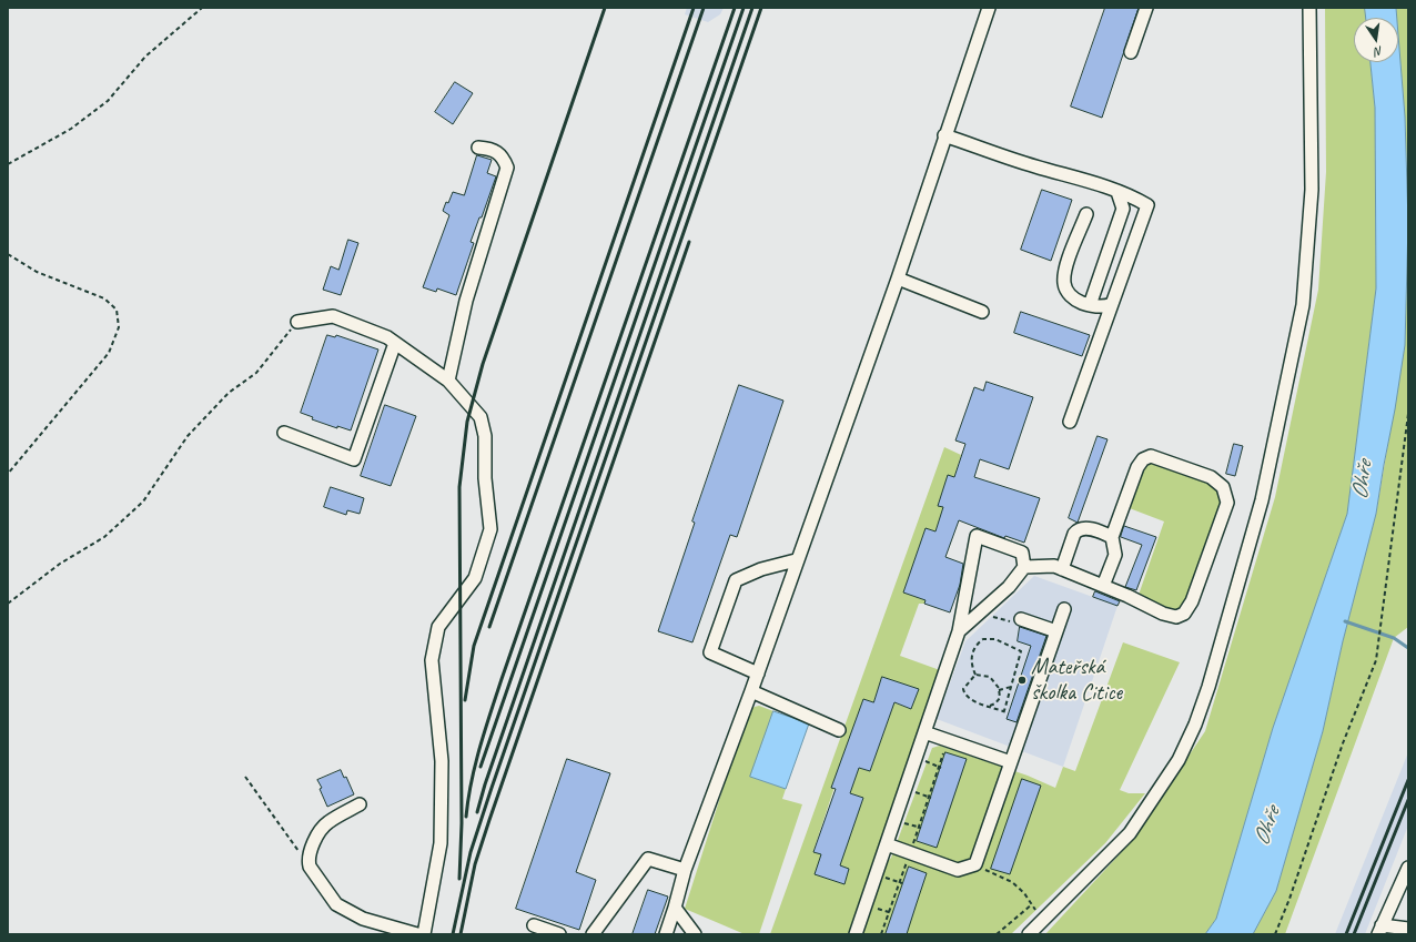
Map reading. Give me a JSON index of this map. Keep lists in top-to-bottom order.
{
  "water": ["Ohře"],
  "places": ["Mateřská školka Citice"],
  "north": "bottom"
}
